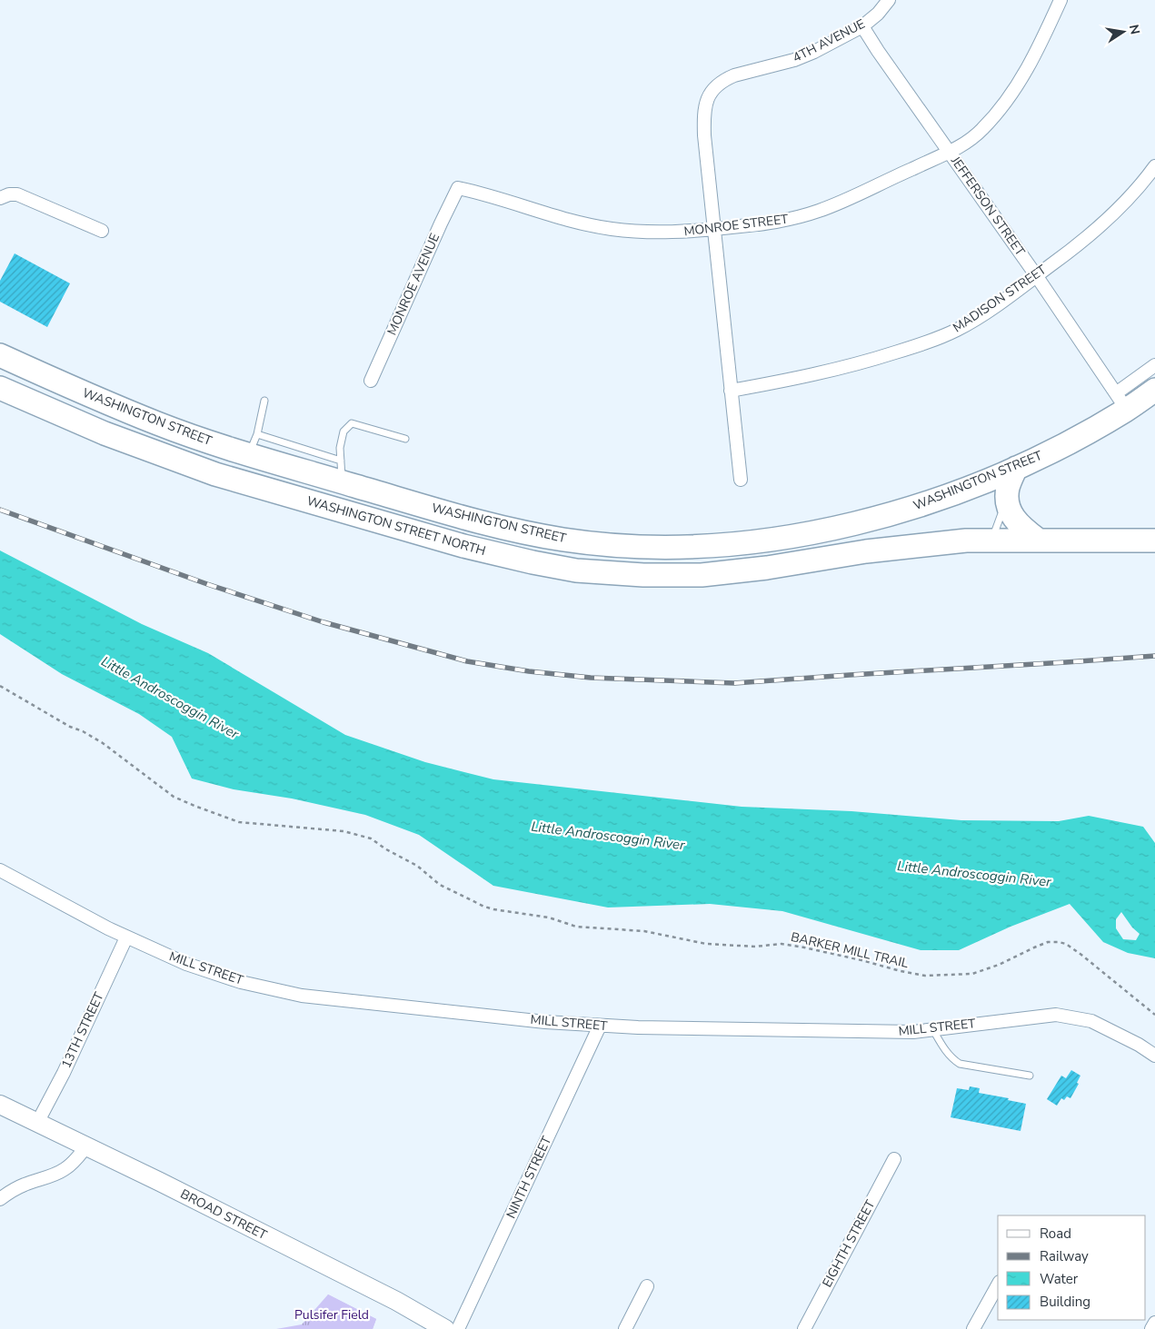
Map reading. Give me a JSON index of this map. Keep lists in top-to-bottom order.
{
  "streets": {
    "highway": ["WASHINGTON STREET", "WASHINGTON STREET NORTH"],
    "street": [
      "4TH AVENUE",
      "JEFFERSON STREET",
      "MONROE STREET",
      "MONROE AVENUE",
      "MADISON STREET",
      "MILL STREET",
      "13TH STREET",
      "NINTH STREET",
      "BROAD STREET",
      "EIGHTH STREET"
    ],
    "path": ["BARKER MILL TRAIL"]
  },
  "crossings": [
    ["4TH AVENUE", "JEFFERSON STREET"],
    ["4TH AVENUE", "MONROE STREET"],
    ["JEFFERSON STREET", "MONROE STREET"],
    ["JEFFERSON STREET", "MADISON STREET"],
    ["JEFFERSON STREET", "WASHINGTON STREET"],
    ["MONROE STREET", "MONROE AVENUE"],
    ["WASHINGTON STREET", "WASHINGTON STREET NORTH"],
    ["MILL STREET", "13TH STREET"],
    ["MILL STREET", "NINTH STREET"],
    ["13TH STREET", "BROAD STREET"]
  ],
  "water": ["Little Androscoggin River"],
  "parks": ["Pulsifer Field"],
  "legend": [
    "Road",
    "Railway",
    "Water",
    "Building"
  ],
  "north": "right"
}
